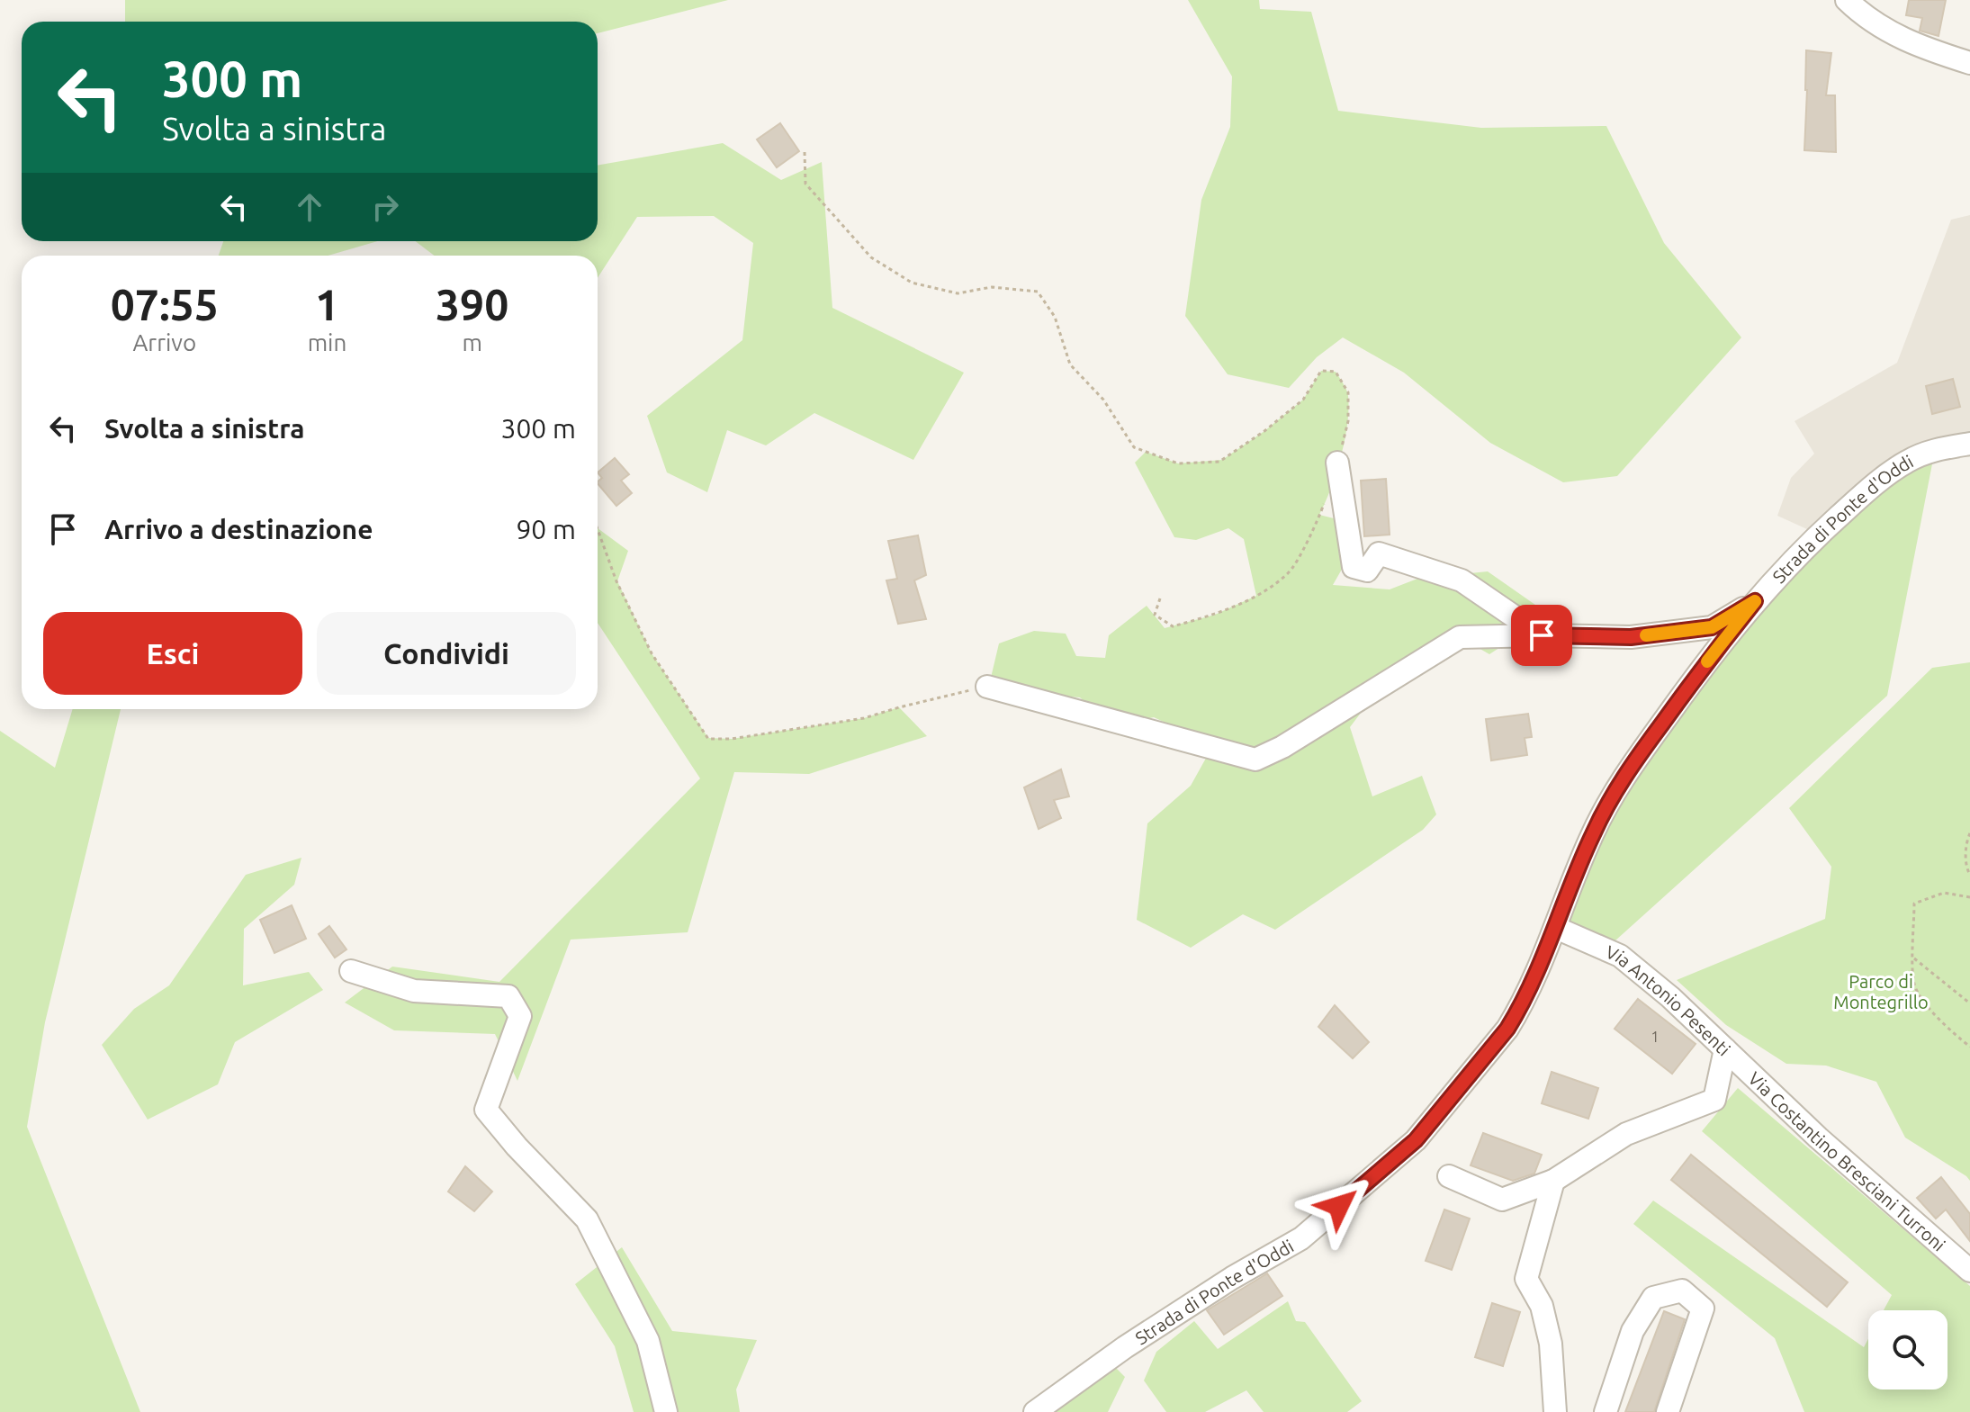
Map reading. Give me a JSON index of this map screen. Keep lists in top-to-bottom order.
{
  "streets": {
    "street": ["Strada di Ponte d'Oddi", "Via Antonio Pesenti", "Via Costantino Bresciani Turroni"]
  },
  "crossings": [
    ["Strada di Ponte d'Oddi", "Via Antonio Pesenti"],
    ["Via Antonio Pesenti", "Via Costantino Bresciani Turroni"]
  ],
  "parks": ["Parco di Montegrillo"],
  "house_numbers": ["1"],
  "page": {
    "turn": ["300 m", "Svolta a sinistra"],
    "eta": [
      "07:55",
      "Arrivo",
      "1",
      "min",
      "390",
      "m"
    ],
    "list": [
      {
        "name": "Svolta a sinistra",
        "value": "300 m"
      },
      {
        "name": "Arrivo a destinazione",
        "value": "90 m"
      }
    ],
    "buttons": ["Esci", "Condividi"]
  }
}
